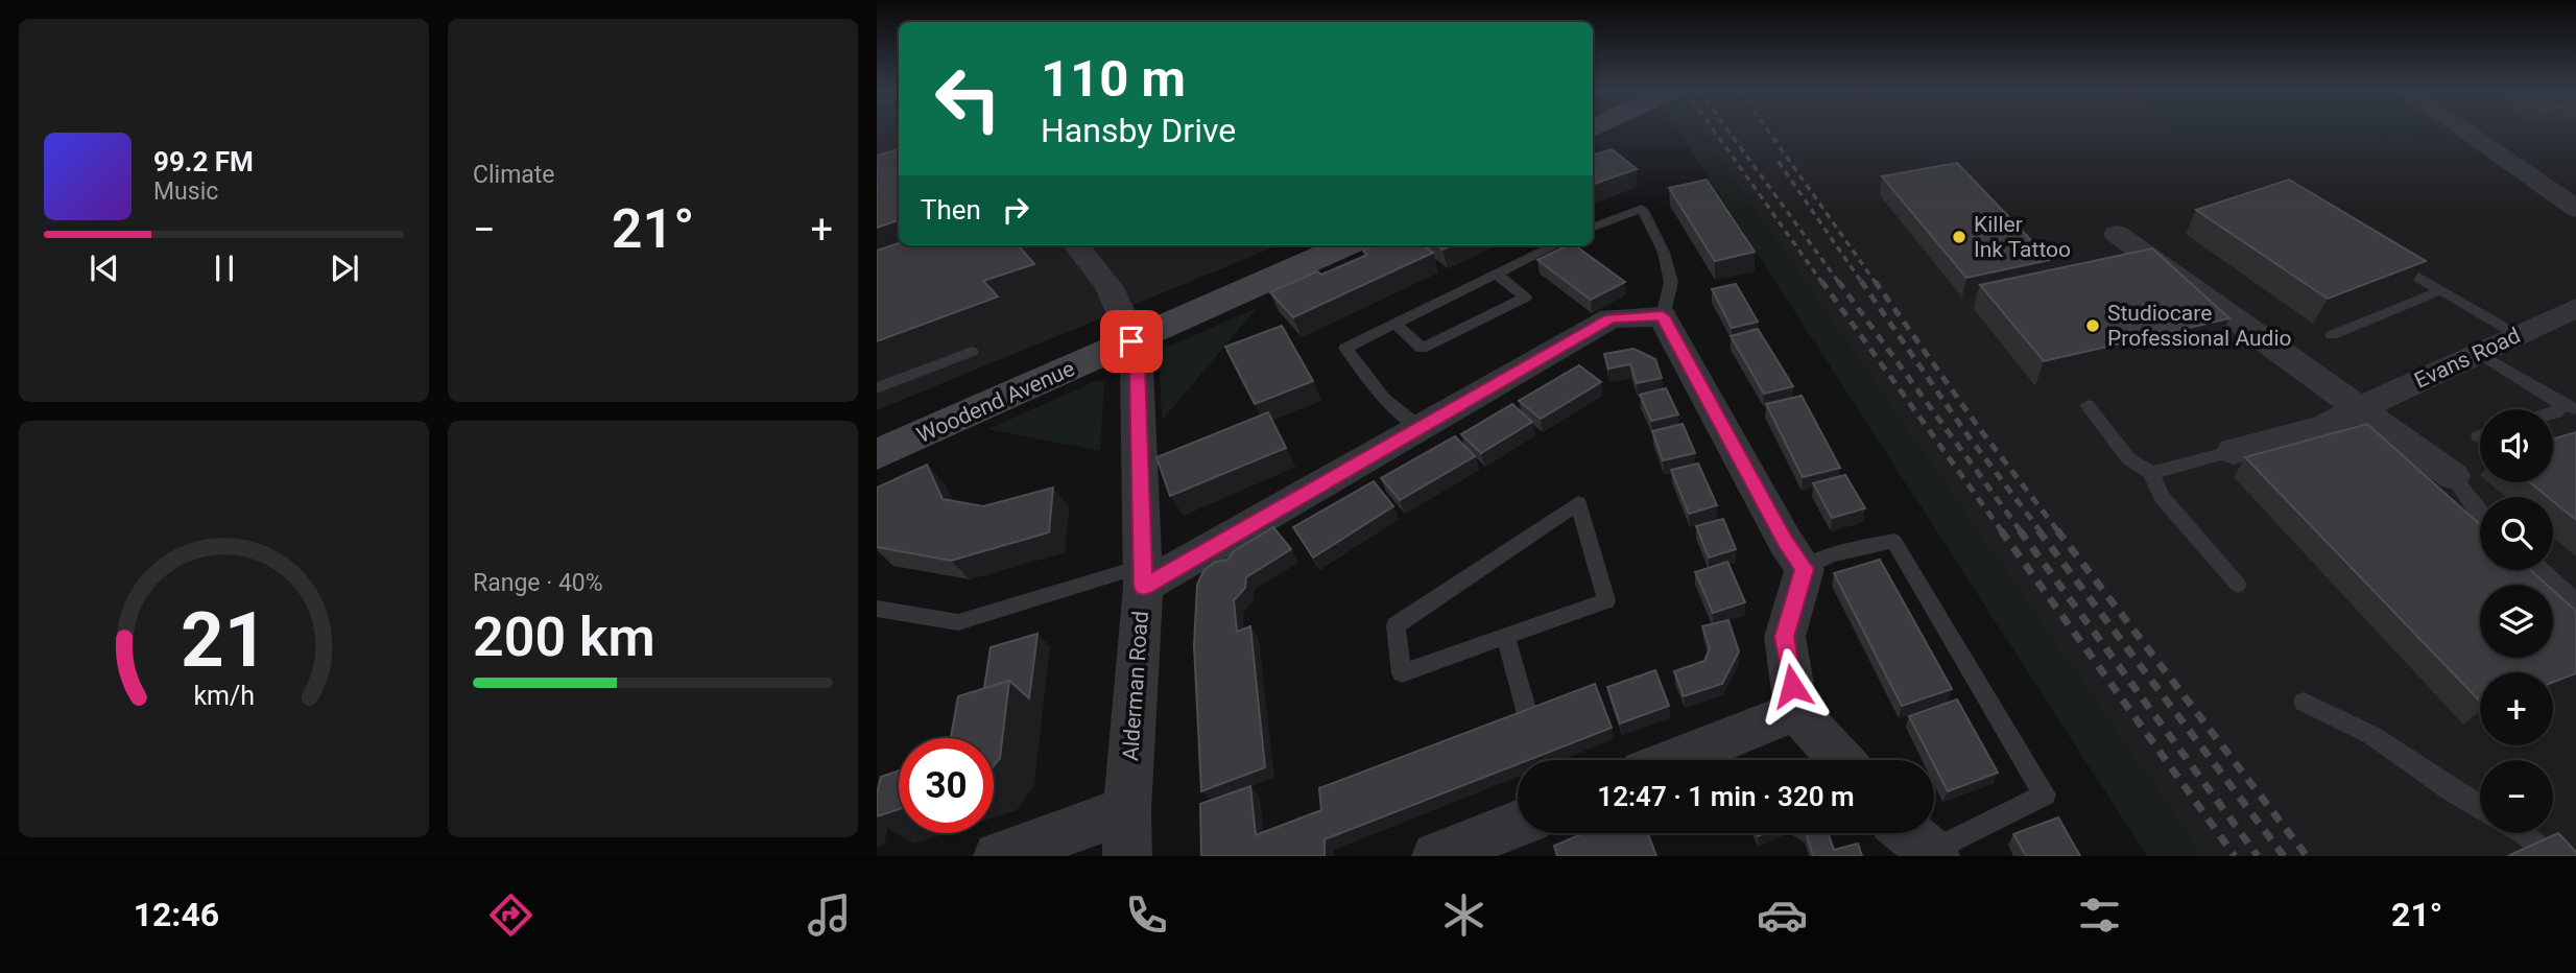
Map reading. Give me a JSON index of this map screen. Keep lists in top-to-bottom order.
{
  "streets": {
    "street": ["Evans Road", "Woodend Avenue", "Alderman Road"]
  },
  "crossings": [
    ["Woodend Avenue", "Alderman Road"]
  ],
  "places": ["Killer Ink Tattoo", "Studiocare Professional Audio"],
  "page": {
    "tile": [
      "Climate",
      ["Range · 40%", "200 km"]
    ],
    "turn": ["110 m", "Hansby Drive"],
    "song": ["99.2 FM", "Music"],
    "then": "Then",
    "heat": ["−", "21°", "+"],
    "map_buttons": ["+", "−"],
    "limit": "30",
    "trip": "12:47 · 1 min · 320 m",
    "tabs": ["12:46", "21°"],
    "gauge": ["21", "km/h"]
  }
}
